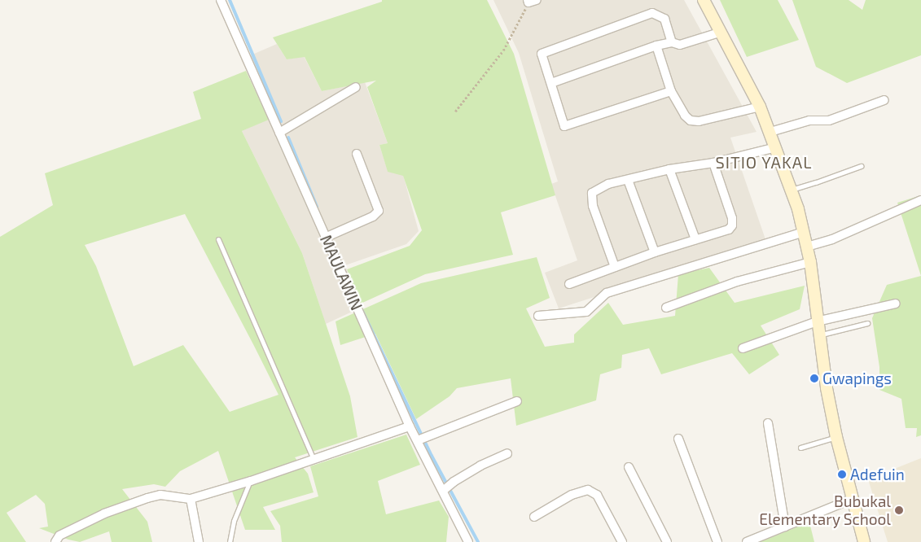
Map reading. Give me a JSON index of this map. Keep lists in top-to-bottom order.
{
  "streets": {
    "street": ["MAULAWIN"]
  },
  "districts": ["SITIO YAKAL"],
  "places": ["Gwapings", "Adefuin", "Bubukal Elementary School"]
}
